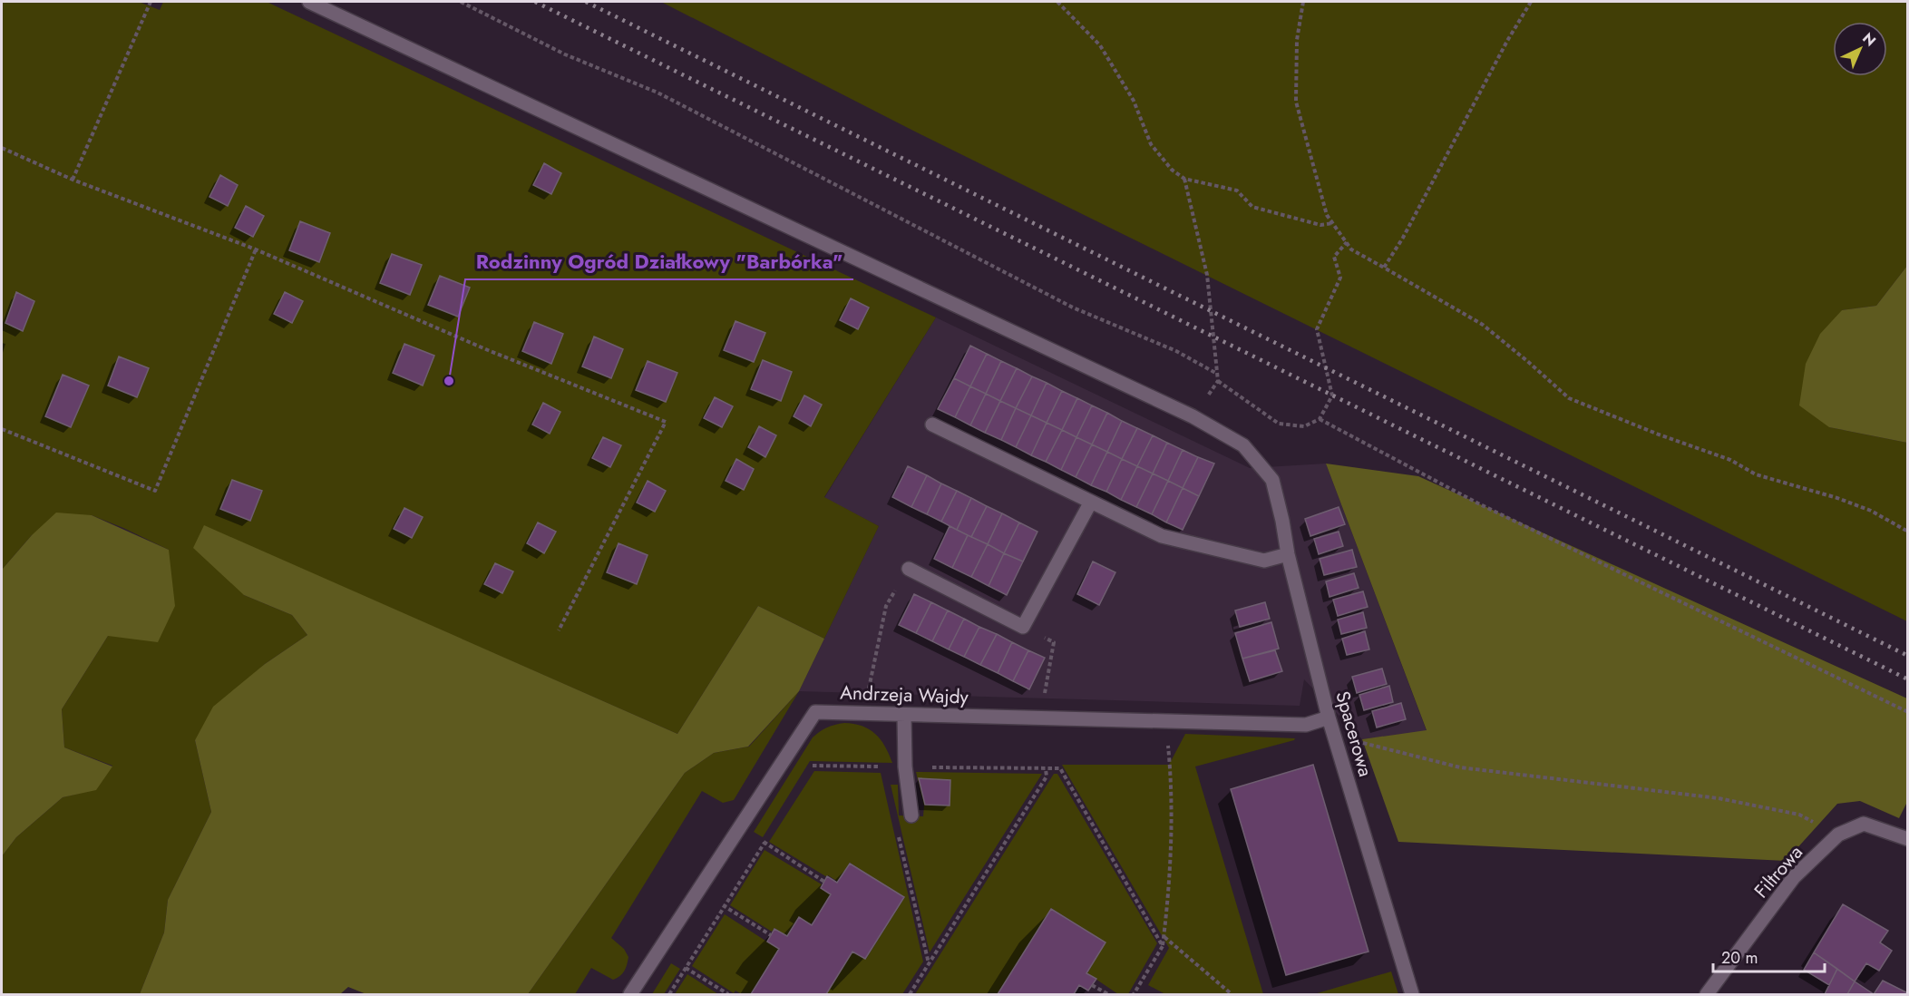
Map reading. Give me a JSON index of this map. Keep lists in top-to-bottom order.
{
  "streets": {
    "street": ["Andrzeja Wajdy", "Spacerowa", "Filtrowa"]
  },
  "crossings": [
    ["Andrzeja Wajdy", "Spacerowa"]
  ],
  "places": ["Rodzinny Ogród Działkowy \"Barbórka\""],
  "scale_bar": "20 m",
  "north": "top right"
}
